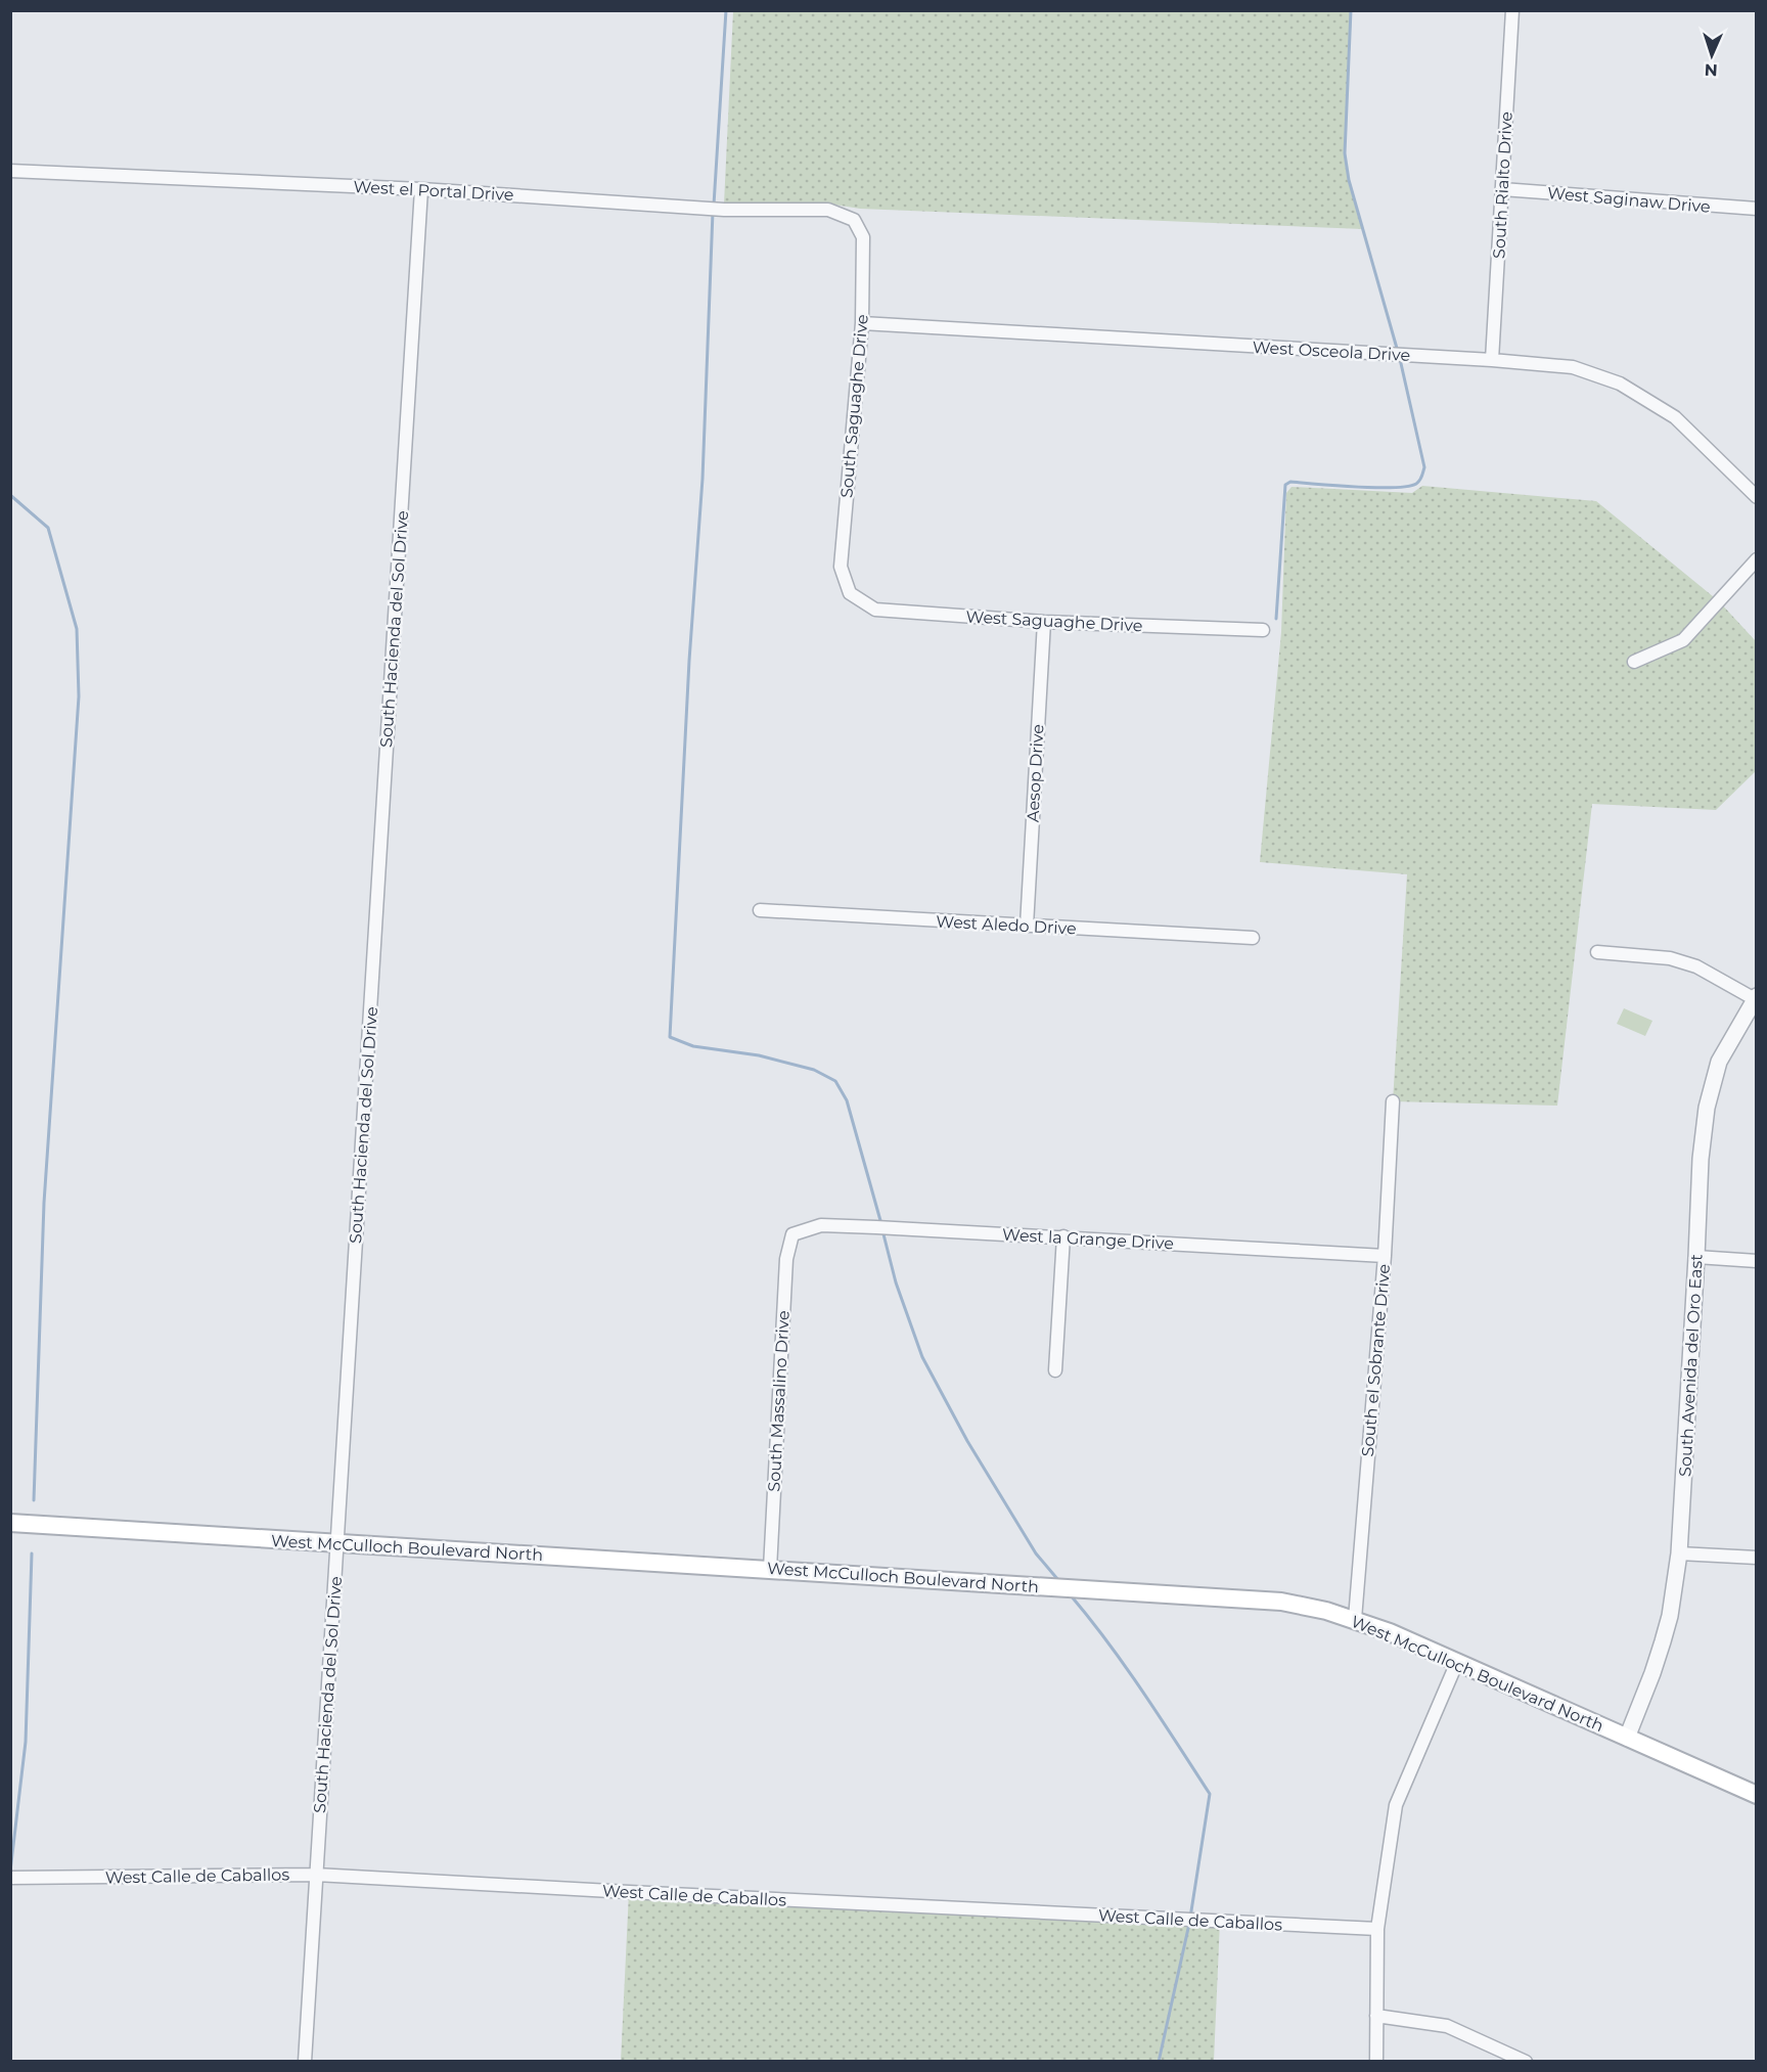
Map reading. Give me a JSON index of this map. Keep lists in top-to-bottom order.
{
  "streets": {
    "main road": ["West McCulloch Boulevard North"],
    "street": [
      "South Rialto Drive",
      "West el Portal Drive",
      "West Saginaw Drive",
      "West Osceola Drive",
      "South Saguaghe Drive",
      "West Saguaghe Drive",
      "South Hacienda del Sol Drive",
      "Aesop Drive",
      "West Aledo Drive",
      "West la Grange Drive",
      "South el Sobrante Drive",
      "South Avenida del Oro East",
      "South Massalino Drive",
      "West Calle de Caballos"
    ]
  },
  "crossings": [
    ["South Rialto Drive", "West Saginaw Drive"],
    ["South Rialto Drive", "West Osceola Drive"],
    ["West el Portal Drive", "South Saguaghe Drive"],
    ["West el Portal Drive", "South Hacienda del Sol Drive"],
    ["West Osceola Drive", "South Saguaghe Drive"],
    ["South Saguaghe Drive", "West Saguaghe Drive"],
    ["West Saguaghe Drive", "Aesop Drive"],
    ["South Hacienda del Sol Drive", "West McCulloch Boulevard North"],
    ["South Hacienda del Sol Drive", "West Calle de Caballos"],
    ["Aesop Drive", "West Aledo Drive"],
    ["West la Grange Drive", "South el Sobrante Drive"],
    ["West la Grange Drive", "South Massalino Drive"],
    ["South el Sobrante Drive", "West McCulloch Boulevard North"],
    ["South Avenida del Oro East", "West McCulloch Boulevard North"],
    ["South Massalino Drive", "West McCulloch Boulevard North"]
  ],
  "north": "bottom"
}
